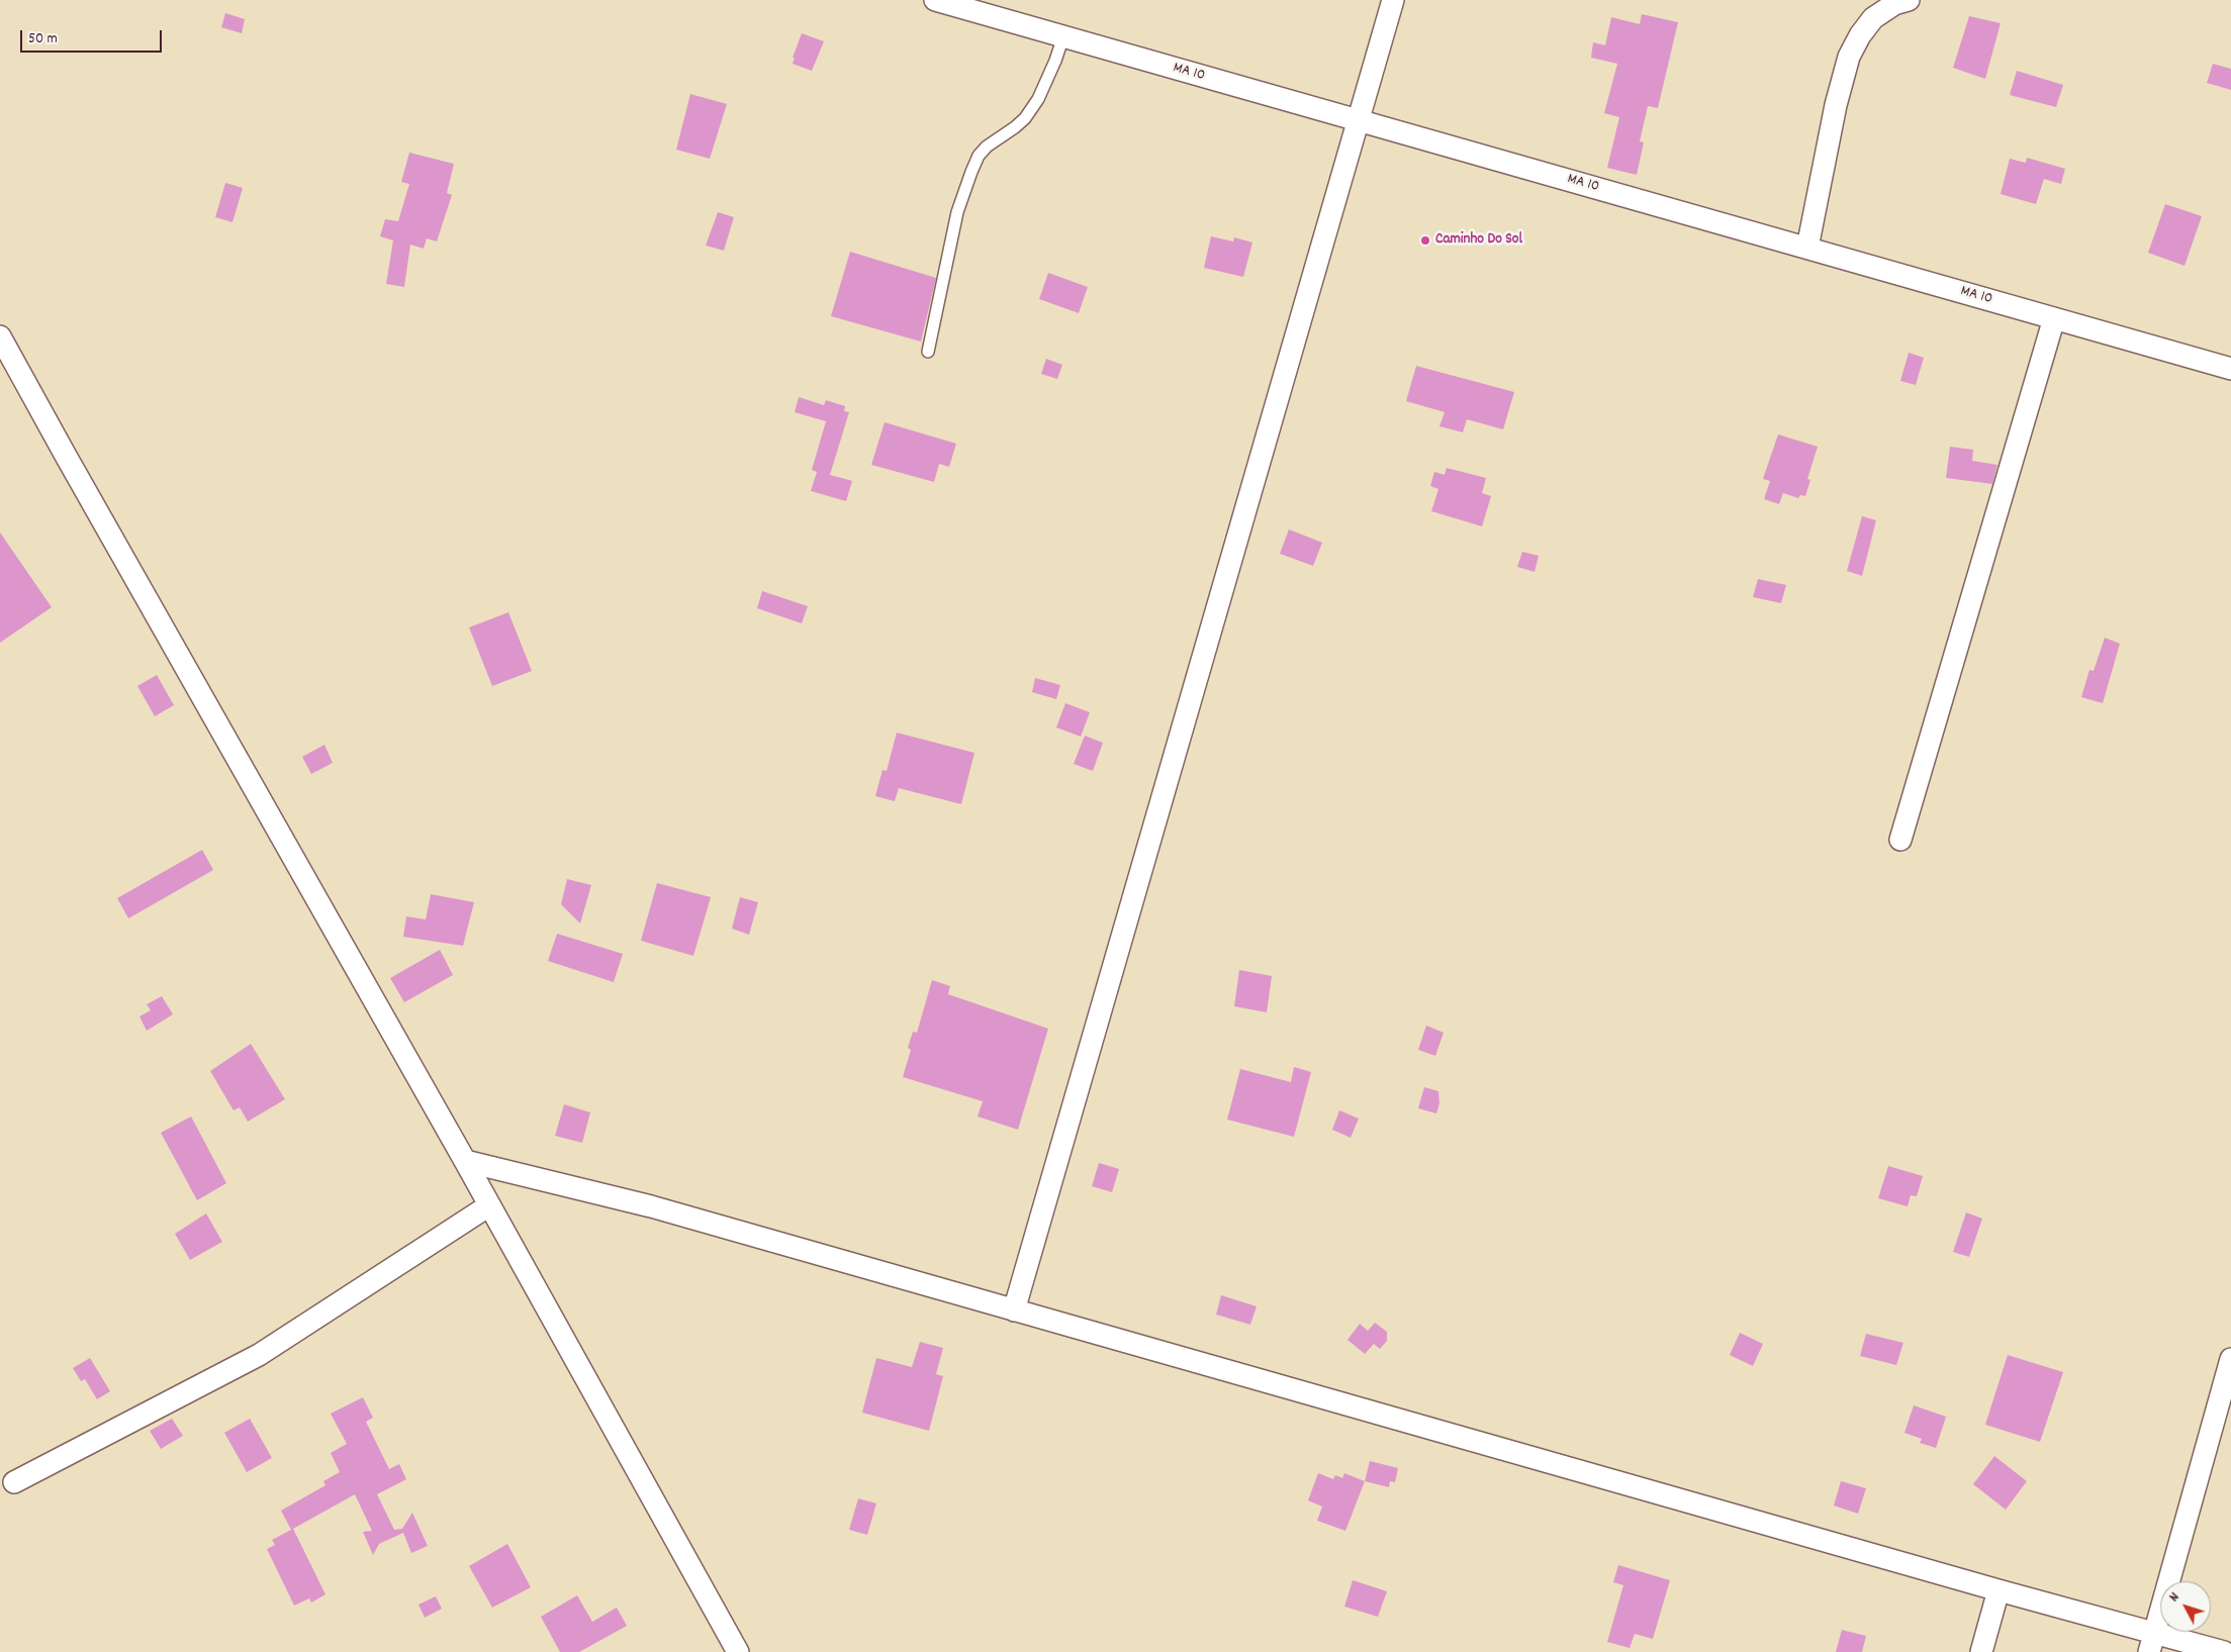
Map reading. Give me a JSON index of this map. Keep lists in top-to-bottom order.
{
  "streets": {
    "street": ["MA 10"]
  },
  "places": ["Caminho Do Sol"],
  "scale_bar": "50 m",
  "north": "top left"
}
